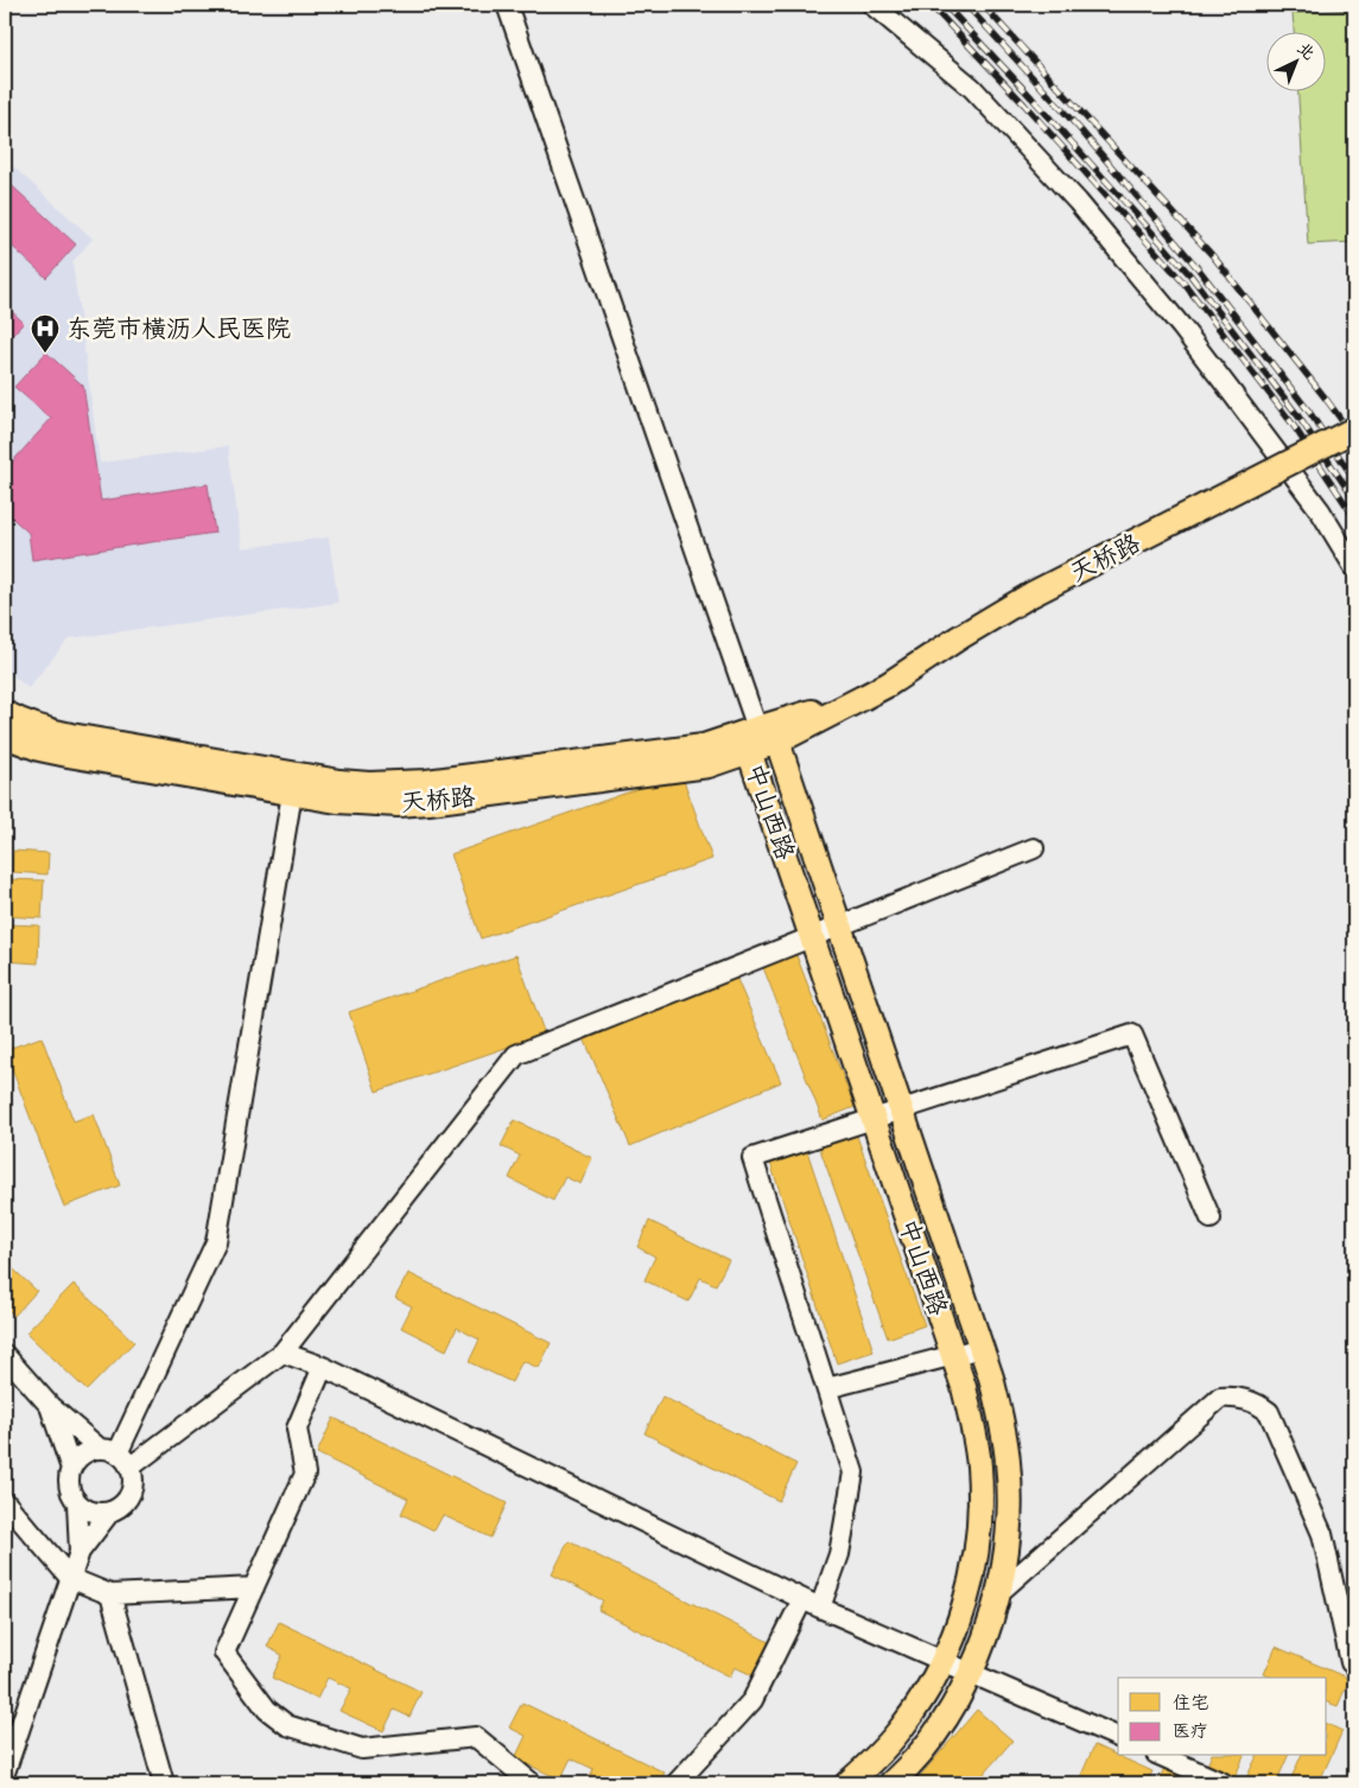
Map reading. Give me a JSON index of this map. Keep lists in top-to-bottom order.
{
  "streets": {
    "main road": ["天桥路", "中山西路"]
  },
  "crossings": [
    ["天桥路", "中山西路"]
  ],
  "places": {
    "hospital": ["东莞市横沥人民医院"]
  },
  "legend": ["住宅", "医疗"],
  "north": "top right"
}
